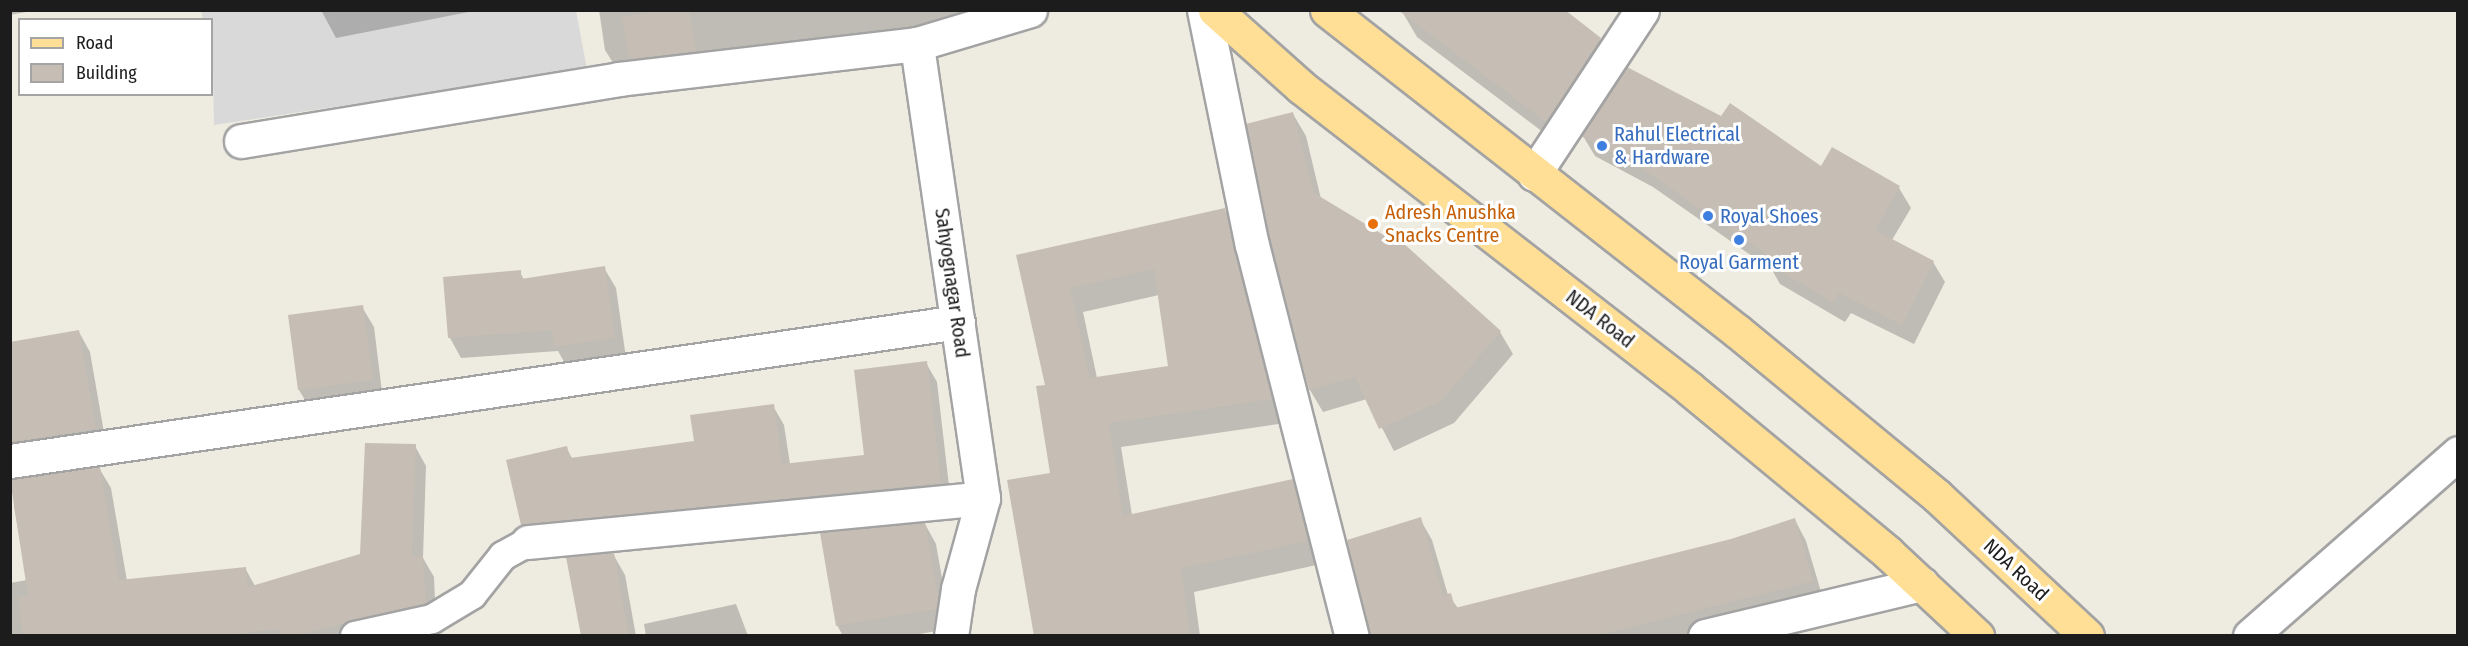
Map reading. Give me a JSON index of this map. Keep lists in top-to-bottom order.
{
  "streets": {
    "main road": ["NDA Road"],
    "street": ["Sahyognagar Road"]
  },
  "places": [
    "Rahul Electrical & Hardware",
    "Royal Shoes",
    "Adresh Anushka Snacks Centre",
    "Royal Garment"
  ],
  "legend": ["Road", "Building"]
}
